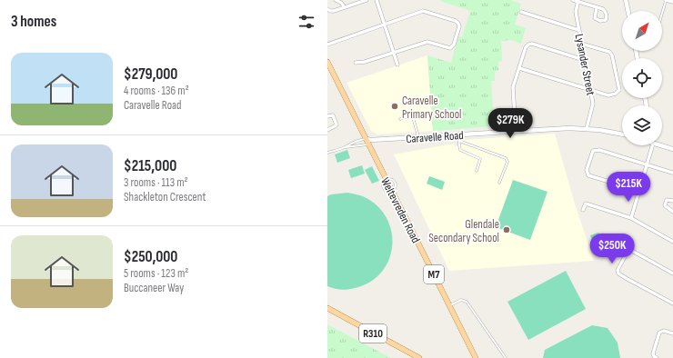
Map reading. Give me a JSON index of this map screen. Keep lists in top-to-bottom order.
{
  "streets": {
    "main road": ["Weltevreden Road", "M7", "R310"],
    "street": ["Lysander Street", "Caravelle Road"]
  },
  "crossings": [
    ["Lysander Street", "Caravelle Road"],
    ["Caravelle Road", "Weltevreden Road"]
  ],
  "places": ["Caravelle Primary School", "Glendale Secondary School"],
  "north": "top right",
  "page": {
    "heading": "3 homes",
    "list": [
      {
        "name": "$279,000",
        "note": "4 rooms · 136 m² · Caravelle Road"
      },
      {
        "name": "$215,000",
        "note": "3 rooms · 113 m² · Shackleton Crescent"
      },
      {
        "name": "$250,000",
        "note": "5 rooms · 123 m² · Buccaneer Way"
      }
    ],
    "price": ["$279K", "$215K", "$250K"]
  }
}
